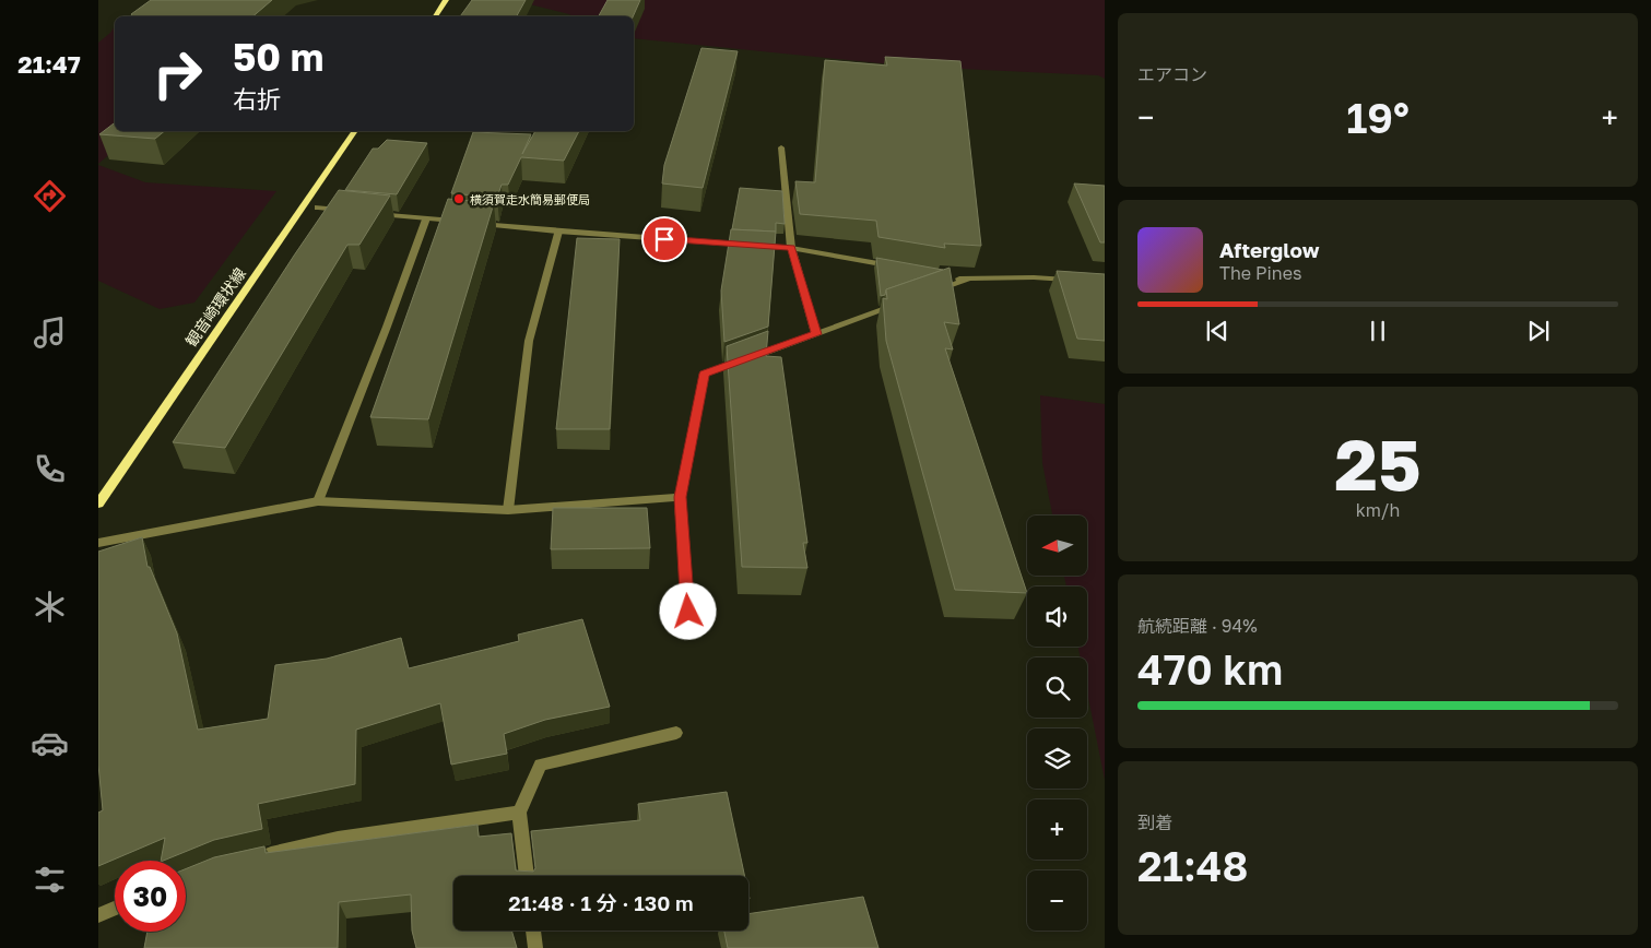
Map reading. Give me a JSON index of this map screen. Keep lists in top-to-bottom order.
{
  "streets": {
    "main road": ["観音崎環状線"]
  },
  "places": ["横須賀走水簡易郵便局"],
  "north": "left",
  "page": {
    "tabs": "21:47",
    "tile": [
      "エアコン",
      ["25", "km/h"],
      ["航続距離 · 94%", "470 km"],
      ["到着", "21:48"]
    ],
    "turn": ["50 m", "右折"],
    "heat": ["−", "19°", "+"],
    "song": ["Afterglow", "The Pines"],
    "map_buttons": ["+", "−"],
    "limit": "30",
    "trip": "21:48 · 1 分 · 130 m"
  }
}
